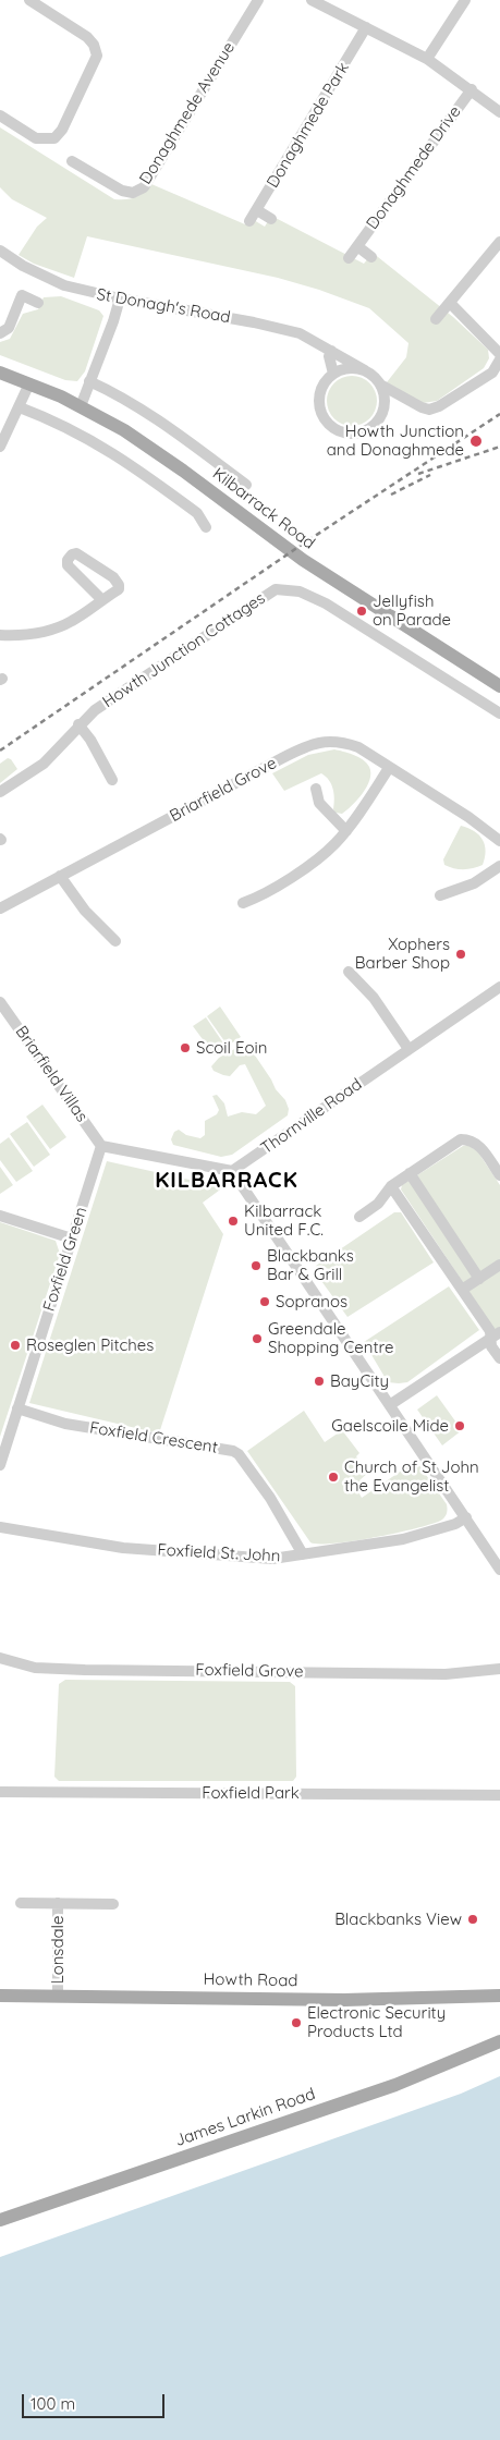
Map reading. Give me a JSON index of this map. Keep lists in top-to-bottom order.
{
  "streets": {
    "main road": ["Kilbarrack Road", "Howth Road", "James Larkin Road"],
    "street": [
      "Donaghmede Avenue",
      "Donaghmede Park",
      "Donaghmede Drive",
      "St Donagh's Road",
      "Howth Junction Cottages",
      "Briarfield Grove",
      "Briarfield Villas",
      "Thornville Road",
      "Foxfield Green",
      "Foxfield Crescent",
      "Foxfield St. John",
      "Foxfield Grove",
      "Foxfield Park",
      "Lonsdale"
    ]
  },
  "crossings": [
    ["Briarfield Villas", "Foxfield Green"],
    ["Foxfield Green", "Foxfield Crescent"],
    ["Foxfield Crescent", "Foxfield St. John"],
    ["Lonsdale", "Howth Road"]
  ],
  "districts": ["KILBARRACK"],
  "places": [
    "Howth Junction and Donaghmede",
    "Jellyfish on Parade",
    "Xophers Barber Shop",
    "Scoil Eoin",
    "Kilbarrack United F.C.",
    "Blackbanks Bar & Grill",
    "Sopranos",
    "Greendale Shopping Centre",
    "Roseglen Pitches",
    "BayCity",
    "Gaelscoile Mide",
    "Church of St John the Evangelist",
    "Blackbanks View",
    "Electronic Security Products Ltd"
  ],
  "scale_bar": "100 m"
}
